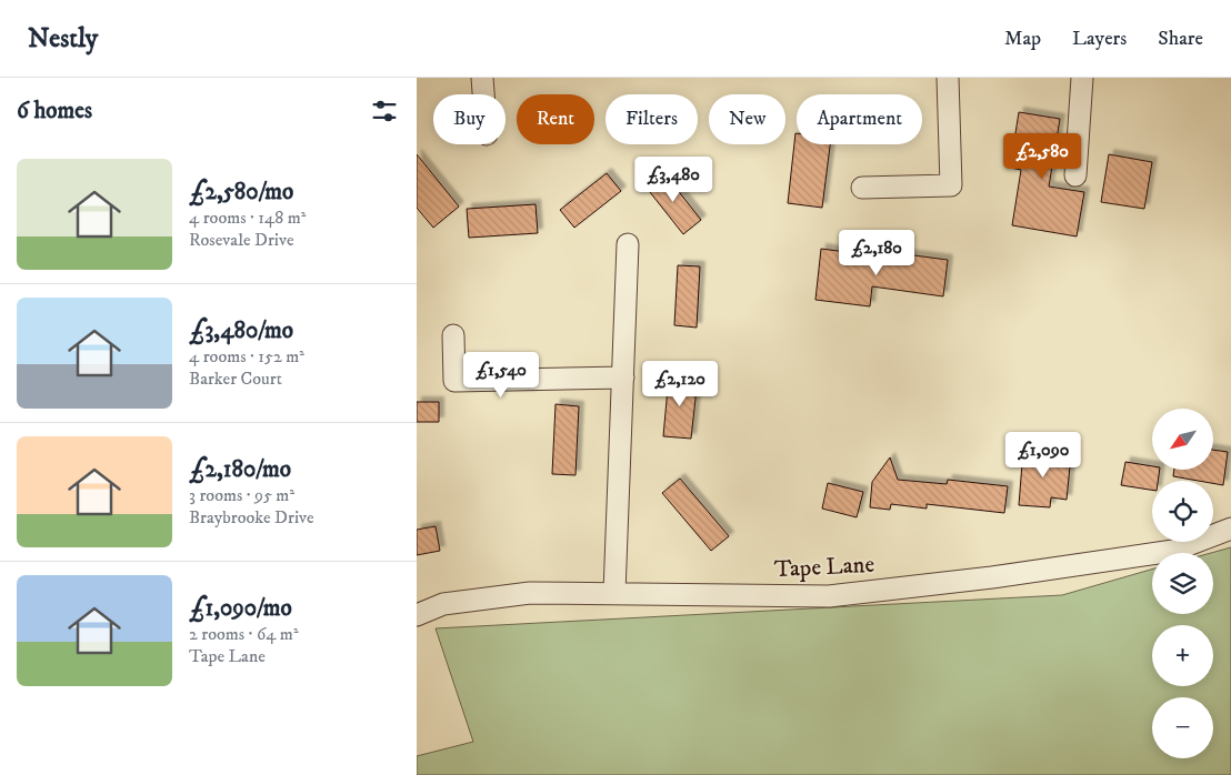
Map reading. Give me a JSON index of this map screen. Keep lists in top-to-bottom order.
{
  "streets": {
    "street": ["Tape Lane"]
  },
  "north": "bottom left",
  "page": {
    "header": "Nestly",
    "nav": ["Map", "Layers", "Share"],
    "heading": "6 homes",
    "chip": [
      "Buy",
      "Rent",
      "Filters",
      "New",
      "Apartment"
    ],
    "price": [
      "£2,580",
      "£3,480",
      "£2,180",
      "£1,540",
      "£2,120",
      "£1,090"
    ],
    "list": [
      {
        "name": "£2,580/mo",
        "note": "4 rooms · 148 m² · Rosevale Drive"
      },
      {
        "name": "£3,480/mo",
        "note": "4 rooms · 152 m² · Barker Court"
      },
      {
        "name": "£2,180/mo",
        "note": "3 rooms · 95 m² · Braybrooke Drive"
      },
      {
        "name": "£1,090/mo",
        "note": "2 rooms · 64 m² · Tape Lane"
      }
    ],
    "map_buttons": ["+", "−"]
  }
}
